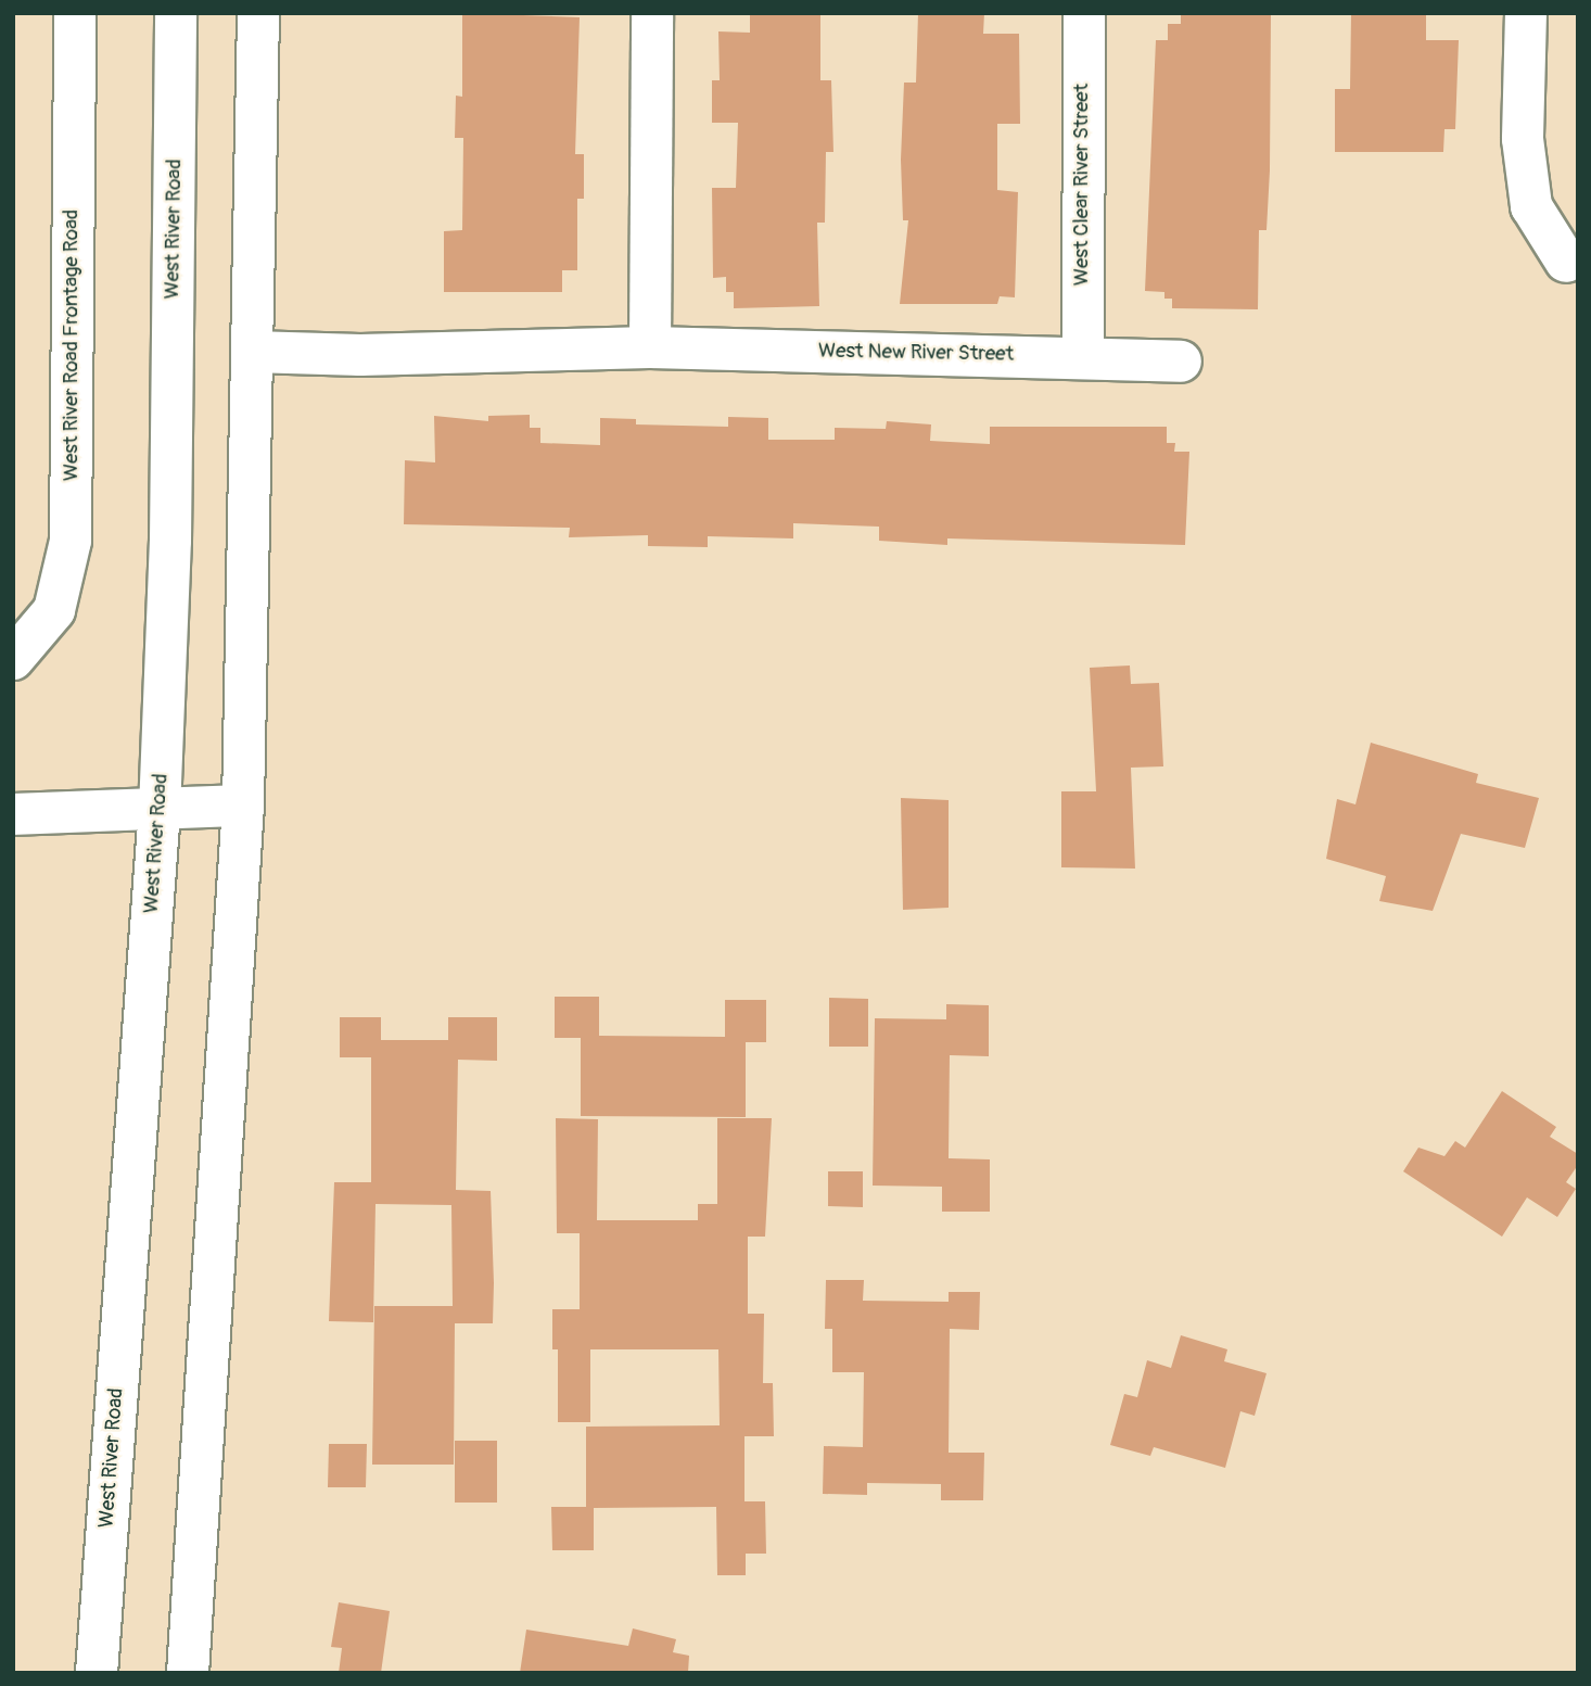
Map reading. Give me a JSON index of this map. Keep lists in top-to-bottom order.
{
  "streets": {
    "main road": [
      "West Clear River Street",
      "West River Road",
      "West River Road Frontage Road",
      "West New River Street"
    ]
  },
  "crossings": [
    ["West Clear River Street", "West New River Street"]
  ]
}
